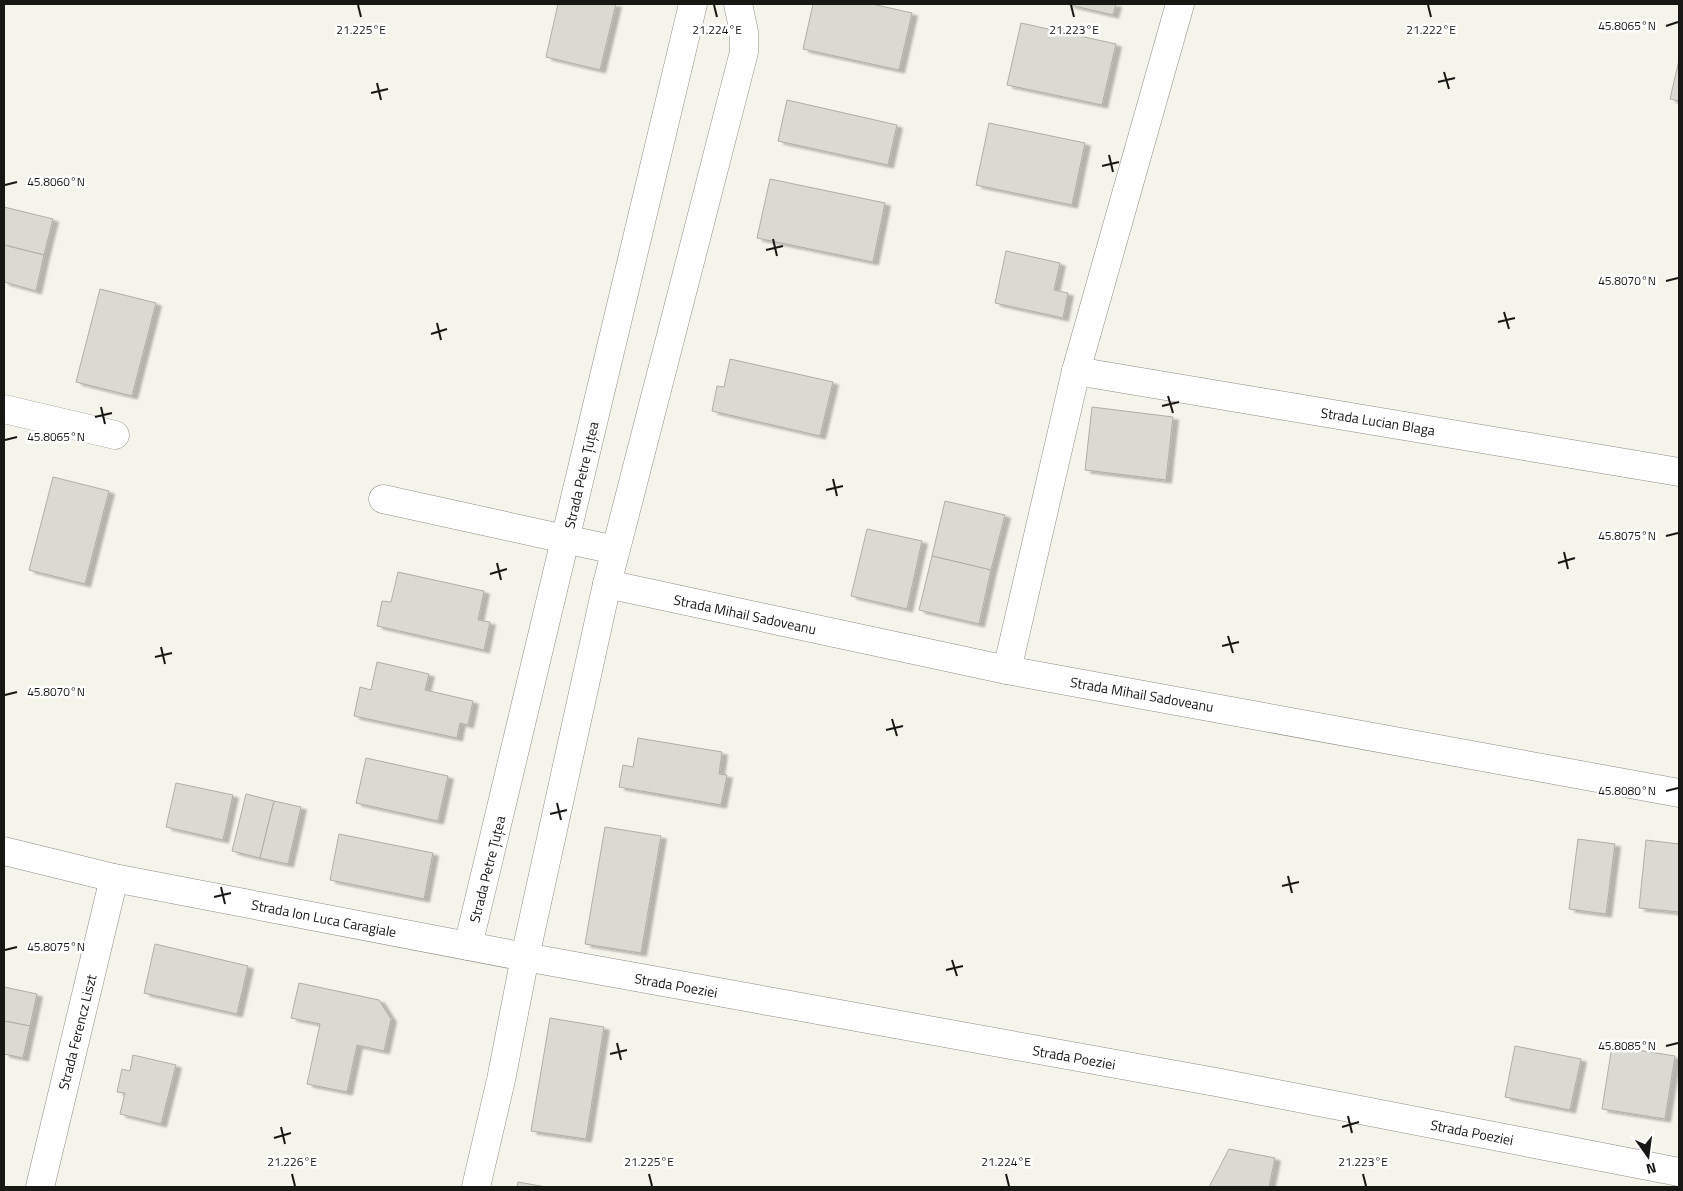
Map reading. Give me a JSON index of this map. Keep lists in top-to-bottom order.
{
  "streets": {
    "street": [
      "Strada Lucian Blaga",
      "Strada Petre Țuțea",
      "Strada Mihail Sadoveanu",
      "Strada Ion Luca Caragiale",
      "Strada Poeziei",
      "Strada Ferencz Liszt"
    ]
  },
  "crossings": [
    ["Strada Petre Țuțea", "Strada Ion Luca Caragiale"],
    ["Strada Petre Țuțea", "Strada Poeziei"],
    ["Strada Ion Luca Caragiale", "Strada Poeziei"],
    ["Strada Ion Luca Caragiale", "Strada Ferencz Liszt"]
  ],
  "north": "bottom",
  "coordinates": [
    "45.8065°N",
    "21.225°E",
    "21.224°E",
    "21.223°E",
    "21.222°E",
    "45.8060°N",
    "45.8070°N",
    "45.8075°N",
    "45.8080°N",
    "45.8085°N",
    "21.226°E"
  ]
}
